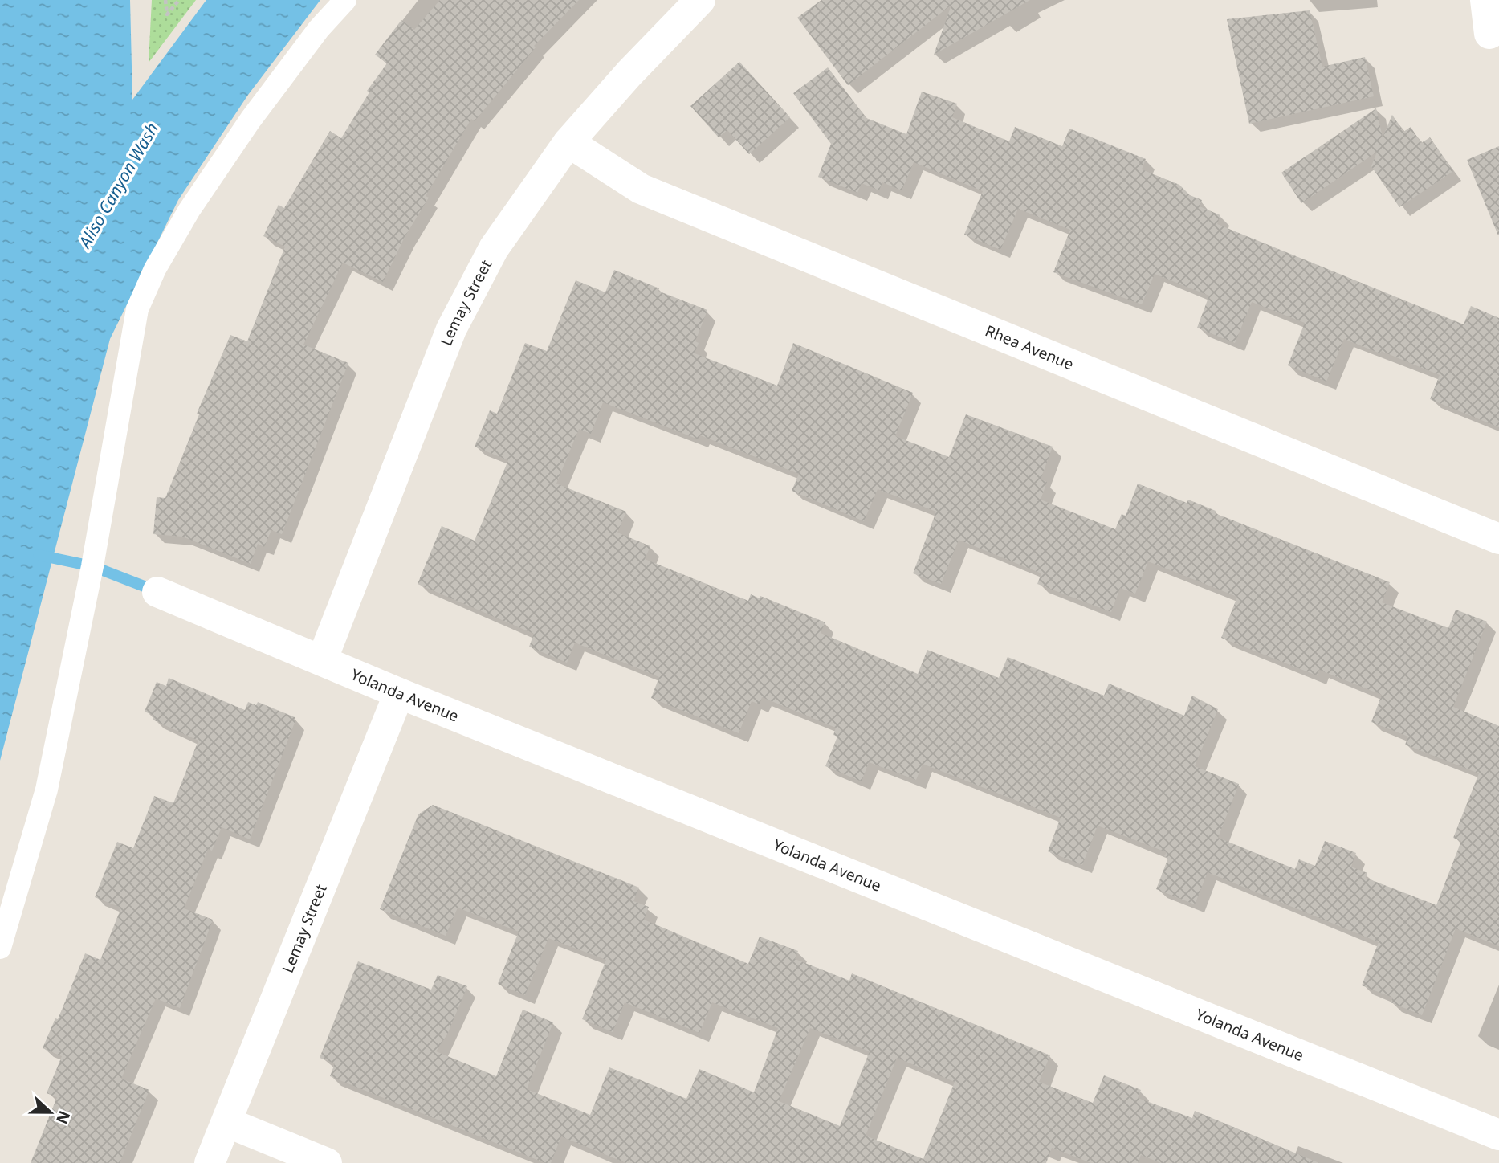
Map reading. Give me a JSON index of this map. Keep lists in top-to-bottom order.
{
  "streets": {
    "street": ["Lemay Street", "Rhea Avenue", "Yolanda Avenue"]
  },
  "crossings": [
    ["Lemay Street", "Rhea Avenue"],
    ["Lemay Street", "Yolanda Avenue"]
  ],
  "water": ["Aliso Canyon Wash"],
  "north": "right"
}
